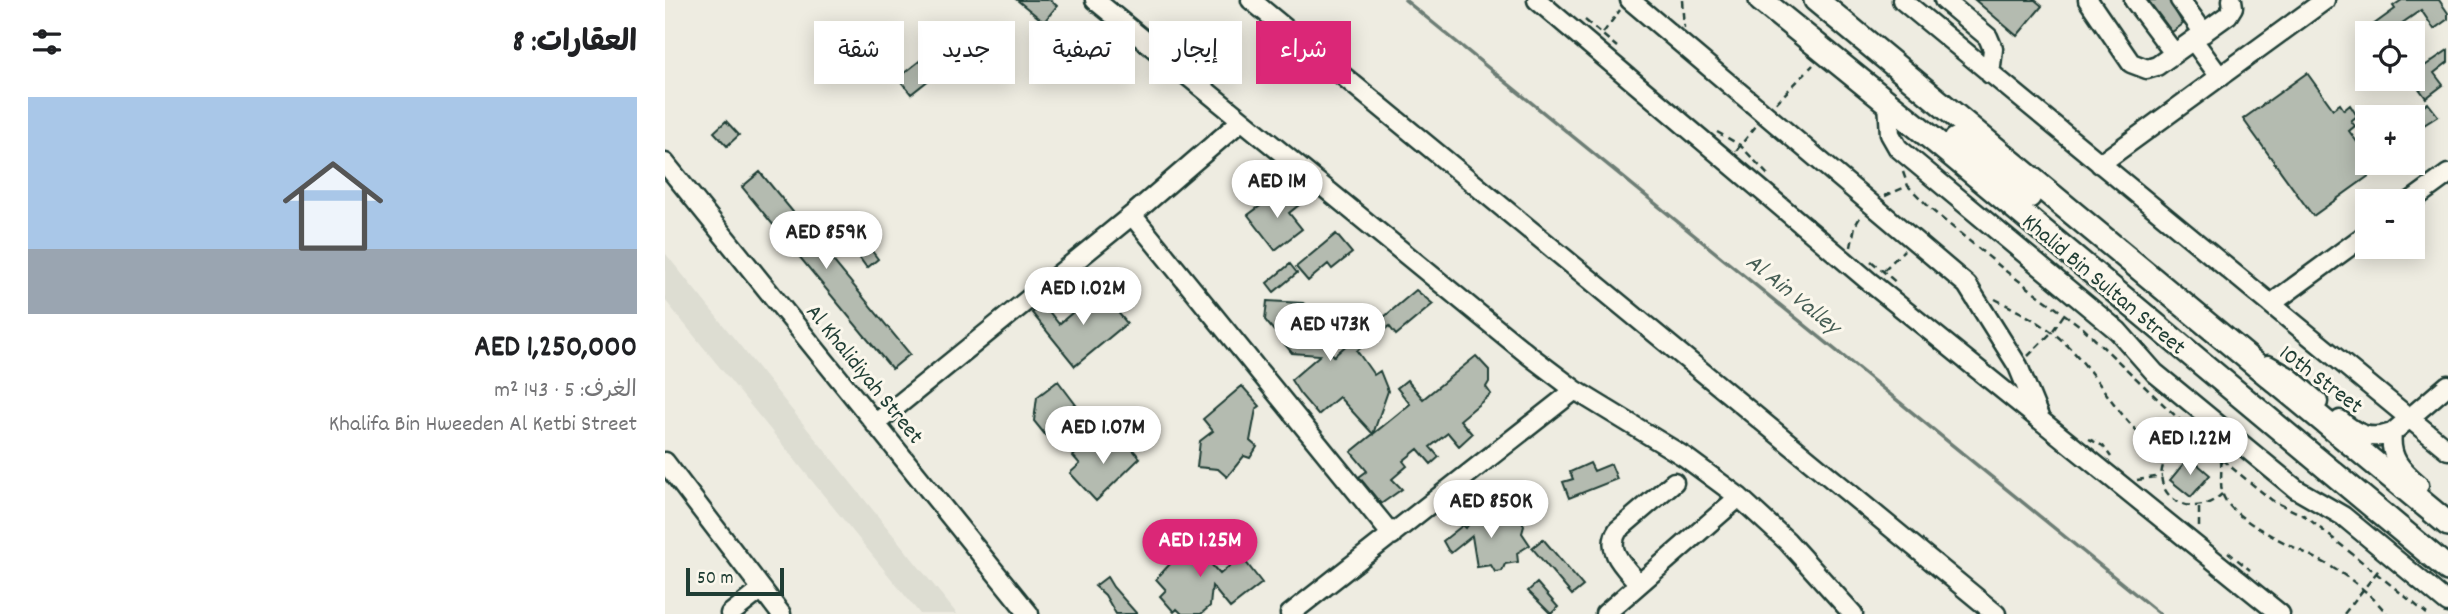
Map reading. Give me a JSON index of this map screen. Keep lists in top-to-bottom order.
{
  "streets": {
    "main road": ["Khalid Bin Sultan Street"],
    "street": ["Al Khalidiyah Street", "10th Street"]
  },
  "crossings": [
    ["Khalid Bin Sultan Street", "10th Street"]
  ],
  "water": ["Al Ain Valley"],
  "scale_bar": "50 m",
  "page": {
    "heading": "العقارات: 8",
    "map_buttons": ["+", "−"],
    "chip": [
      "شراء",
      "إيجار",
      "تصفية",
      "جديد",
      "شقة"
    ],
    "list": [
      {
        "name": "AED 1,250,000",
        "note": "الغرف: 5 · 143 m² · Khalifa Bin Hweeden Al Ketbi Street"
      }
    ],
    "price": [
      "AED 1M",
      "AED 859K",
      "AED 1.02M",
      "AED 473K",
      "AED 1.07M",
      "AED 1.22M",
      "AED 850K",
      "AED 1.25M"
    ],
    "scale": "50 m"
  }
}
